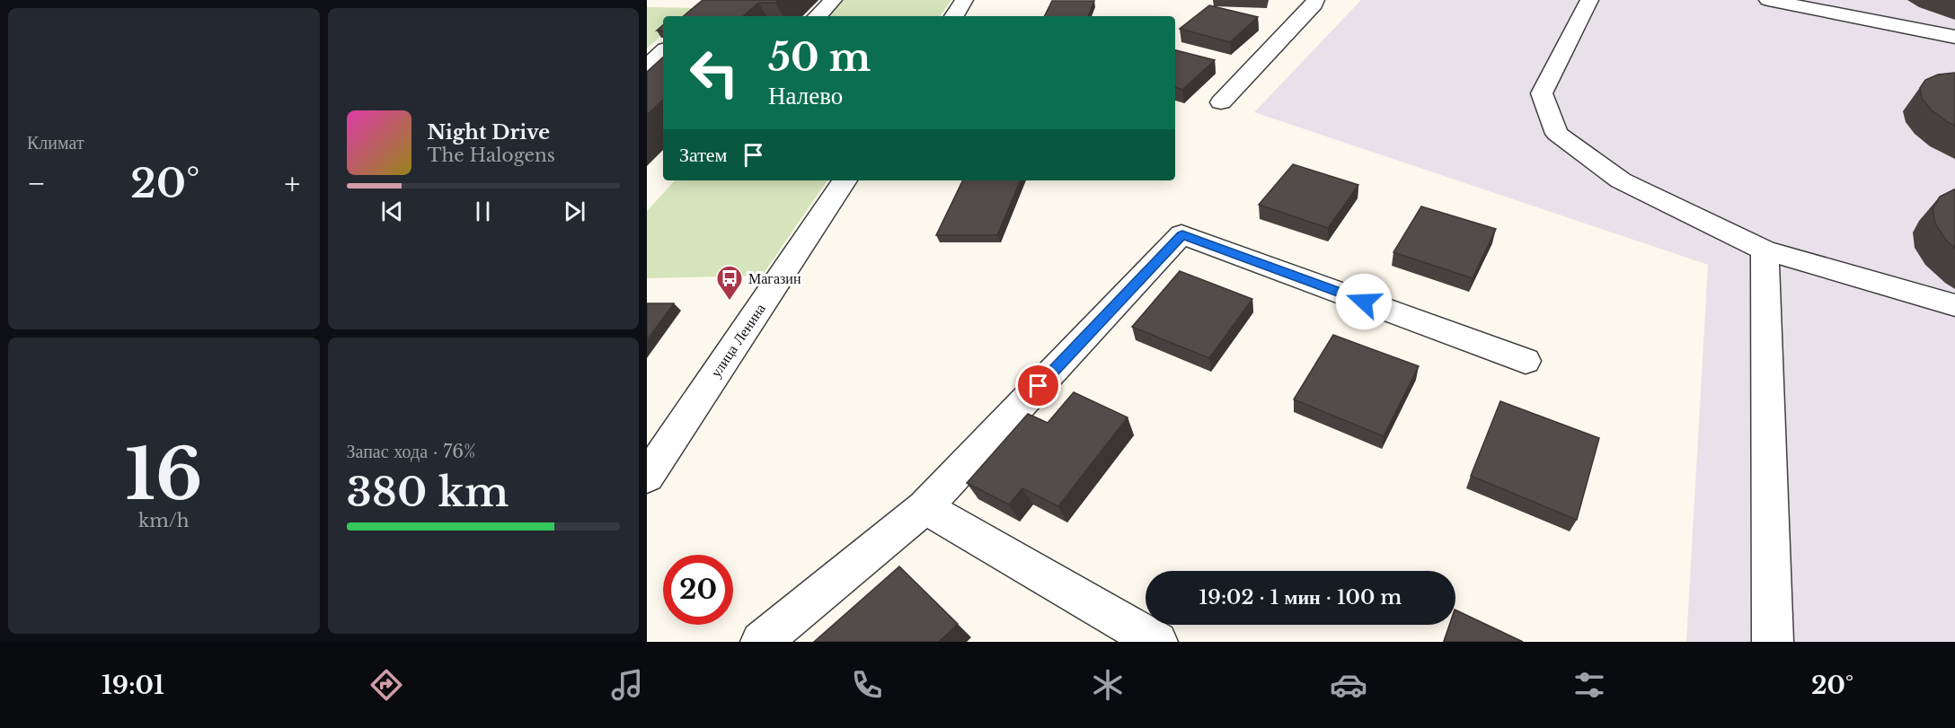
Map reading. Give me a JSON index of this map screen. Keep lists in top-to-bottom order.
{
  "streets": {
    "street": ["улица Ленина"]
  },
  "places": {
    "bus stop": ["Магазин"]
  },
  "page": {
    "tile": [
      "Климат",
      ["16", "km/h"],
      ["Запас хода · 76%", "380 km"]
    ],
    "turn": ["50 m", "Налево"],
    "song": ["Night Drive", "The Halogens"],
    "then": "Затем",
    "heat": ["−", "20°", "+"],
    "limit": "20",
    "trip": "19:02 · 1 мин · 100 m",
    "tabs": ["19:01", "20°"]
  }
}
